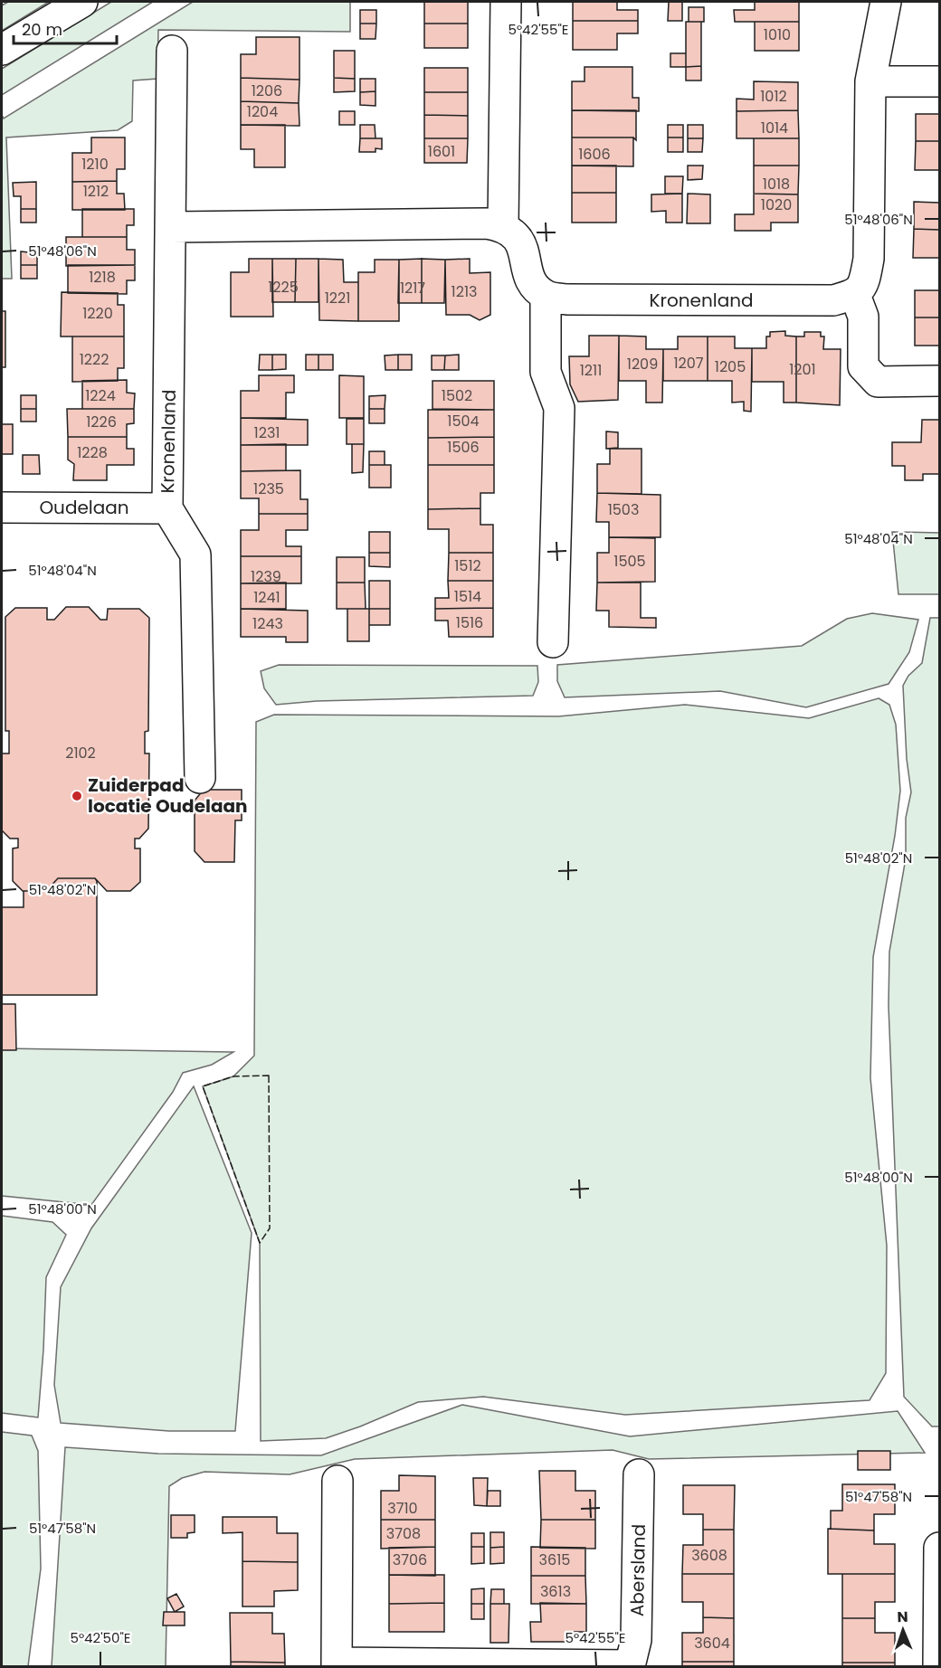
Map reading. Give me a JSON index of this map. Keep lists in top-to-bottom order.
{
  "streets": {
    "street": ["Kronenland", "Oudelaan", "Abersland"]
  },
  "crossings": [
    ["Kronenland", "Oudelaan"]
  ],
  "places": ["Zuiderpad locatie Oudelaan"],
  "house_numbers": [
    "1010",
    "1206",
    "1012",
    "1204",
    "1014",
    "1601",
    "1606",
    "1210",
    "1018",
    "1212",
    "1020",
    "1218",
    "1225",
    "1217",
    "1213",
    "1221",
    "1220",
    "1222",
    "1207",
    "1209",
    "1205",
    "1201",
    "1211",
    "1224",
    "1502",
    "1504",
    "1226",
    "1231",
    "1506",
    "1228",
    "1235",
    "1503",
    "1505",
    "1512",
    "1239",
    "1514",
    "1241",
    "1516",
    "1243",
    "2102",
    "3710",
    "3708",
    "3608",
    "3706",
    "3615",
    "3613",
    "3604"
  ],
  "scale_bar": "20 m",
  "north": "top",
  "coordinates": [
    "5°42'55\"E",
    "51°48'06\"N",
    "51°48'04\"N",
    "51°48'02\"N",
    "51°48'00\"N",
    "51°47'58\"N",
    "5°42'50\"E"
  ]
}
